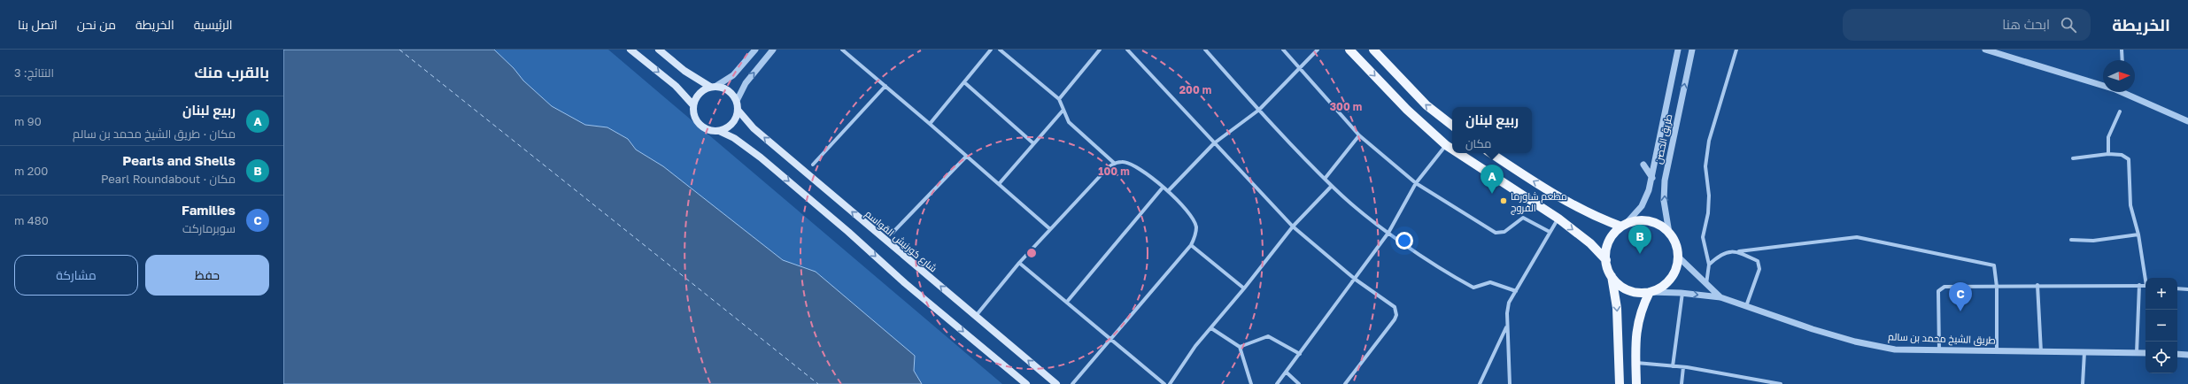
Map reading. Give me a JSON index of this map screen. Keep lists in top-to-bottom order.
{
  "streets": {
    "main road": ["شارع كورنيش القواسم"],
    "street": ["طريق الحصن", "طريق الشيخ محمد بن سالم"]
  },
  "crossings": [
    ["طريق الحصن", "طريق الشيخ محمد بن سالم"]
  ],
  "places": ["مطعم شاورما الفروج"],
  "north": "right",
  "page": {
    "header": "الخريطة",
    "search": "ابحث هنا",
    "nav": [
      "الرئيسية",
      "الخريطة",
      "من نحن",
      "اتصل بنا"
    ],
    "heading": ["بالقرب منك", "النتائج: 3"],
    "list": [
      {
        "mark": "A",
        "name": "ربيع لبنان",
        "note": "مكان · طريق الشيخ محمد بن سالم",
        "value": "90 m"
      },
      {
        "mark": "B",
        "name": "Pearls and Shells",
        "note": "مكان · Pearl Roundabout",
        "value": "200 m"
      },
      {
        "mark": "C",
        "name": "Families",
        "note": "سوبرماركت",
        "value": "480 m"
      }
    ],
    "popup": ["ربيع لبنان", "مكان"],
    "pins": ["A", "B", "C"],
    "buttons": ["حفظ", "مشاركة"],
    "map_buttons": ["+", "−"]
  },
  "rings": ["200 m", "300 m", "100 m"]
}
